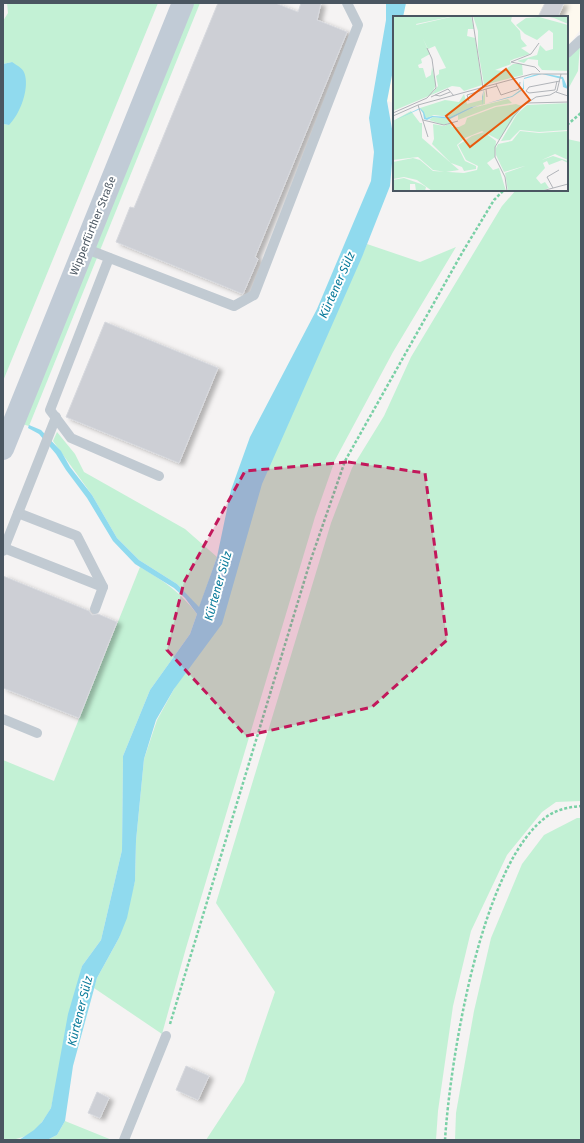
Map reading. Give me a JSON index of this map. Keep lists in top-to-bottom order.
{
  "streets": {
    "main road": ["Wipperfürther Straße"]
  },
  "water": ["Kürtener Sülz"]
}
